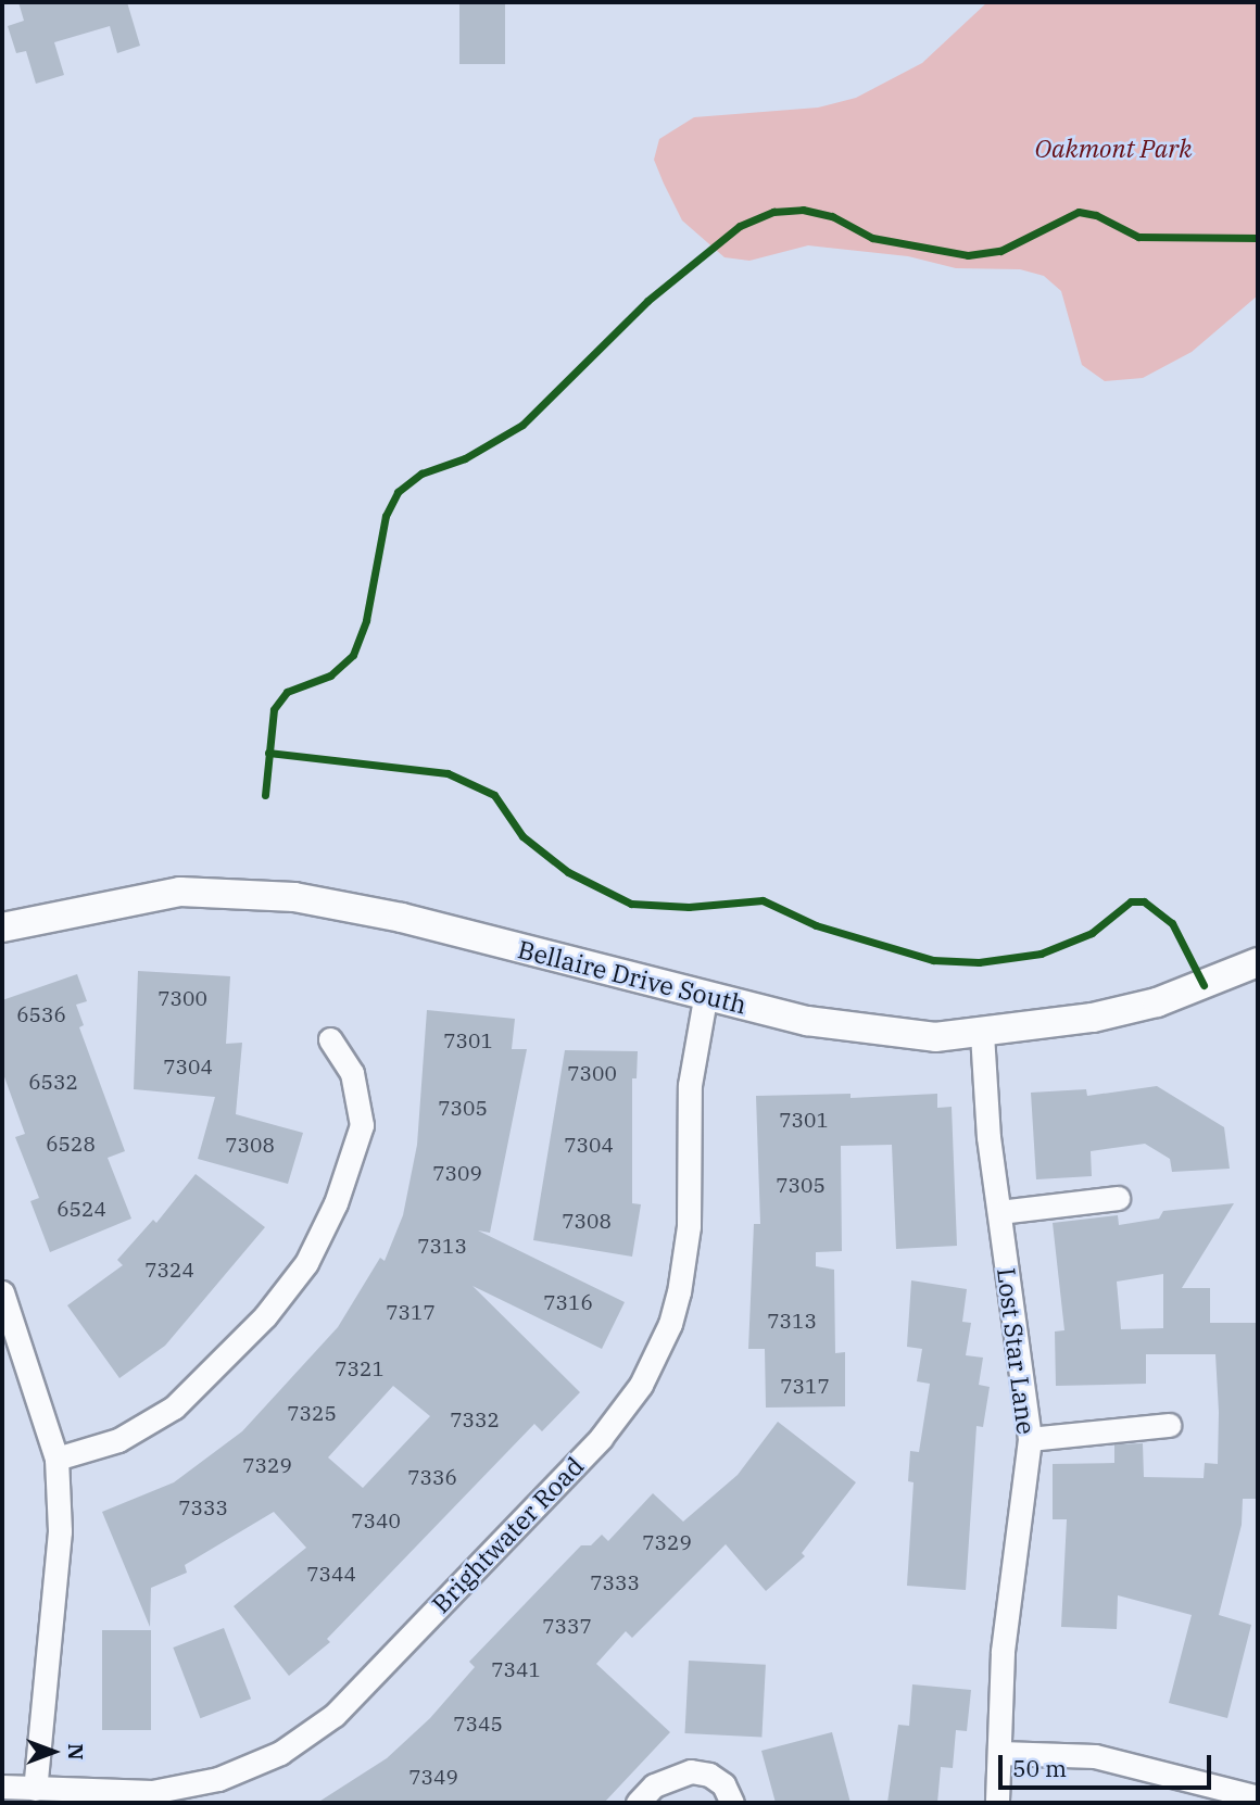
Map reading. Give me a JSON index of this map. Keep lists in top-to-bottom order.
{
  "streets": {
    "street": ["Bellaire Drive South", "Lost Star Lane", "Brightwater Road"]
  },
  "crossings": [
    ["Bellaire Drive South", "Lost Star Lane"],
    ["Bellaire Drive South", "Brightwater Road"]
  ],
  "parks": ["Oakmont Park"],
  "house_numbers": [
    "7300",
    "6536",
    "7301",
    "7304",
    "7300",
    "6532",
    "7305",
    "7301",
    "6528",
    "7308",
    "7304",
    "7309",
    "7305",
    "6524",
    "7308",
    "7313",
    "7324",
    "7316",
    "7317",
    "7313",
    "7321",
    "7317",
    "7325",
    "7332",
    "7329",
    "7336",
    "7333",
    "7340",
    "7329",
    "7344",
    "7333",
    "7337",
    "7341",
    "7345",
    "7349"
  ],
  "scale_bar": "50 m",
  "north": "right"
}
